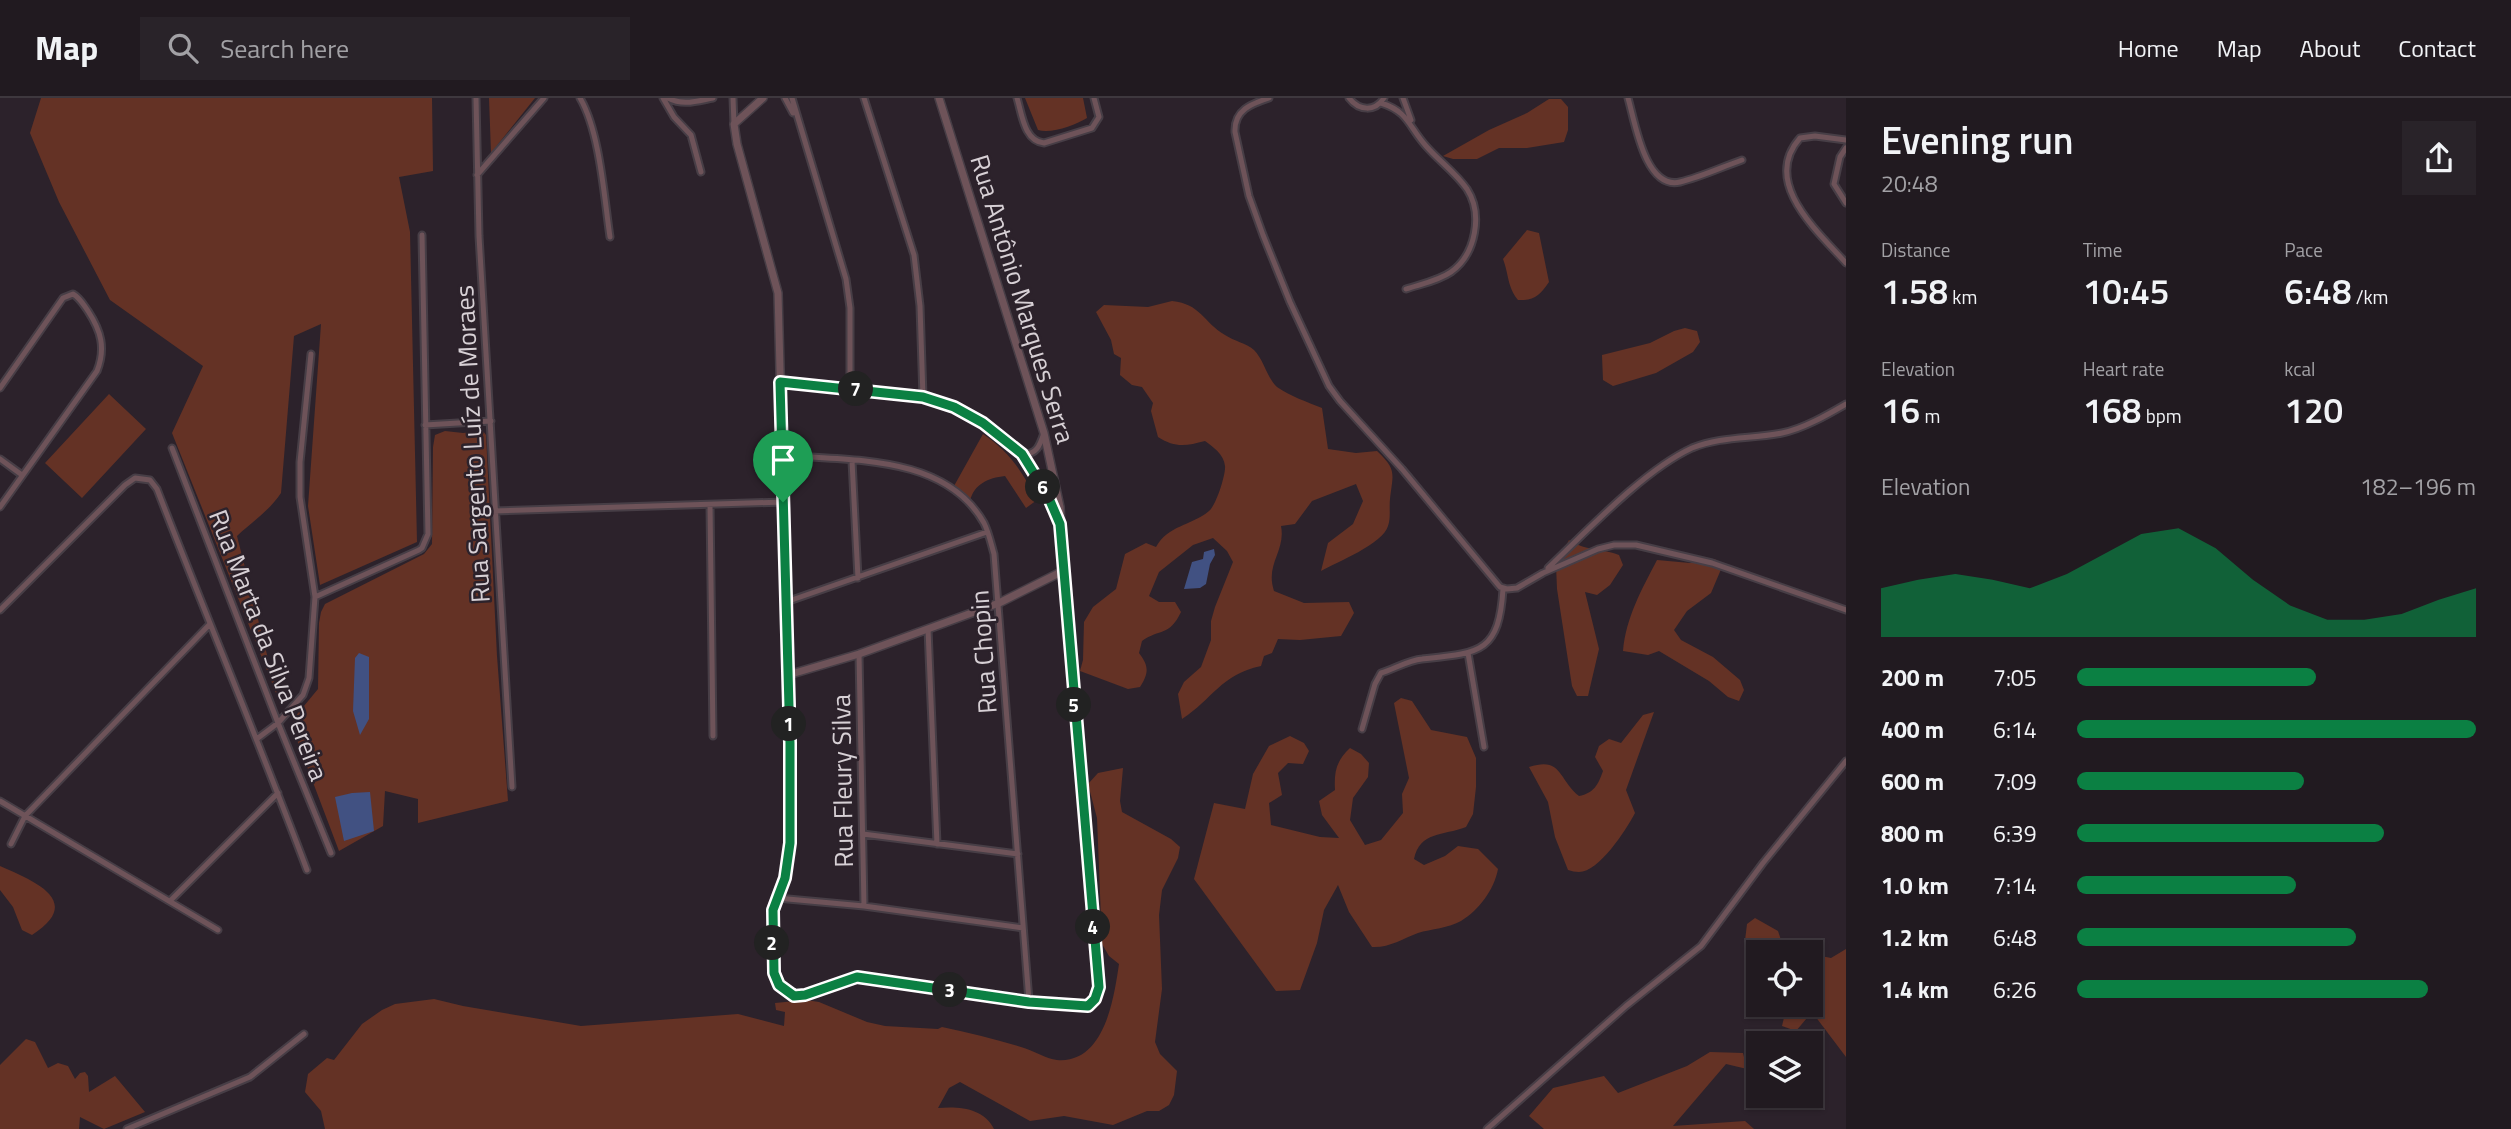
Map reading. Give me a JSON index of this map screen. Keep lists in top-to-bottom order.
{
  "streets": {
    "street": [
      "Rua Antônio Marques Serra",
      "Rua Sargento Luíz de Moraes",
      "Rua Marta da Silva Pereira",
      "Rua Chopin",
      "Rua Fleury Silva"
    ]
  },
  "crossings": [
    ["Rua Antônio Marques Serra", "Rua Chopin"]
  ],
  "page": {
    "header": "Map",
    "search": "Search here",
    "nav": [
      "Home",
      "Map",
      "About",
      "Contact"
    ],
    "heading": ["Evening run", "20:48"],
    "stats": [
      ["Distance", "1.58 km"],
      ["Time", "10:45"],
      ["Pace", "6:48 /km"],
      ["Elevation", "16 m"],
      ["Heart rate", "168 bpm"],
      ["kcal", "120"]
    ],
    "pins": [
      "7",
      "6",
      "5",
      "1",
      "4",
      "2",
      "3"
    ],
    "chart": ["Elevation", "182–196 m"],
    "list": [
      {
        "name": "200 m",
        "note": "7:05"
      },
      {
        "name": "400 m",
        "note": "6:14"
      },
      {
        "name": "600 m",
        "note": "7:09"
      },
      {
        "name": "800 m",
        "note": "6:39"
      },
      {
        "name": "1.0 km",
        "note": "7:14"
      },
      {
        "name": "1.2 km",
        "note": "6:48"
      },
      {
        "name": "1.4 km",
        "note": "6:26"
      }
    ]
  }
}
